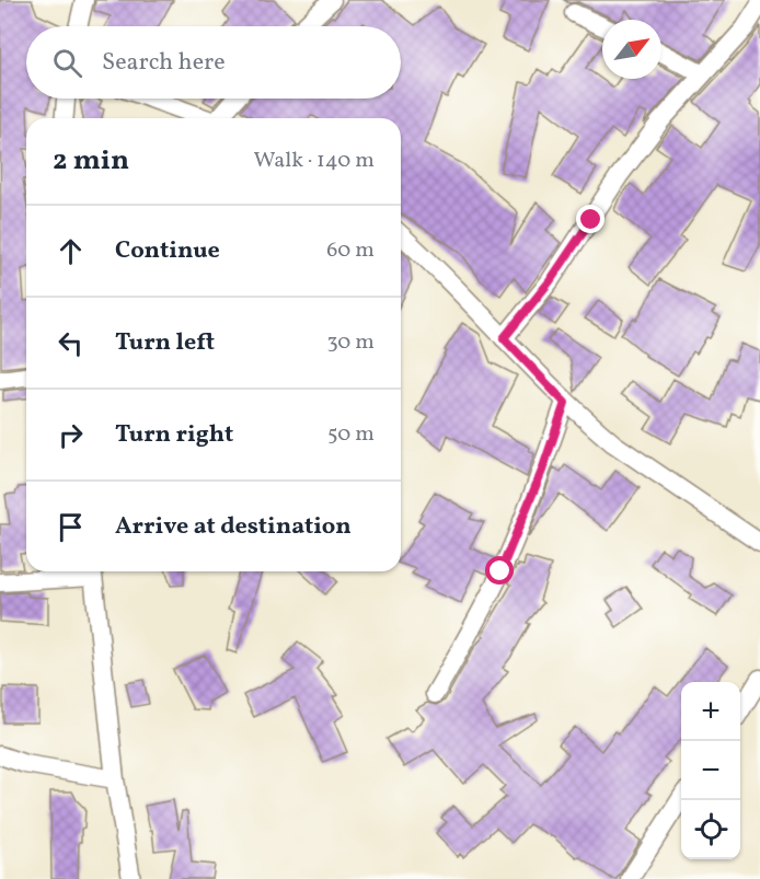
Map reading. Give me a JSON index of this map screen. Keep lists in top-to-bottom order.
{
  "north": "top right",
  "page": {
    "search": "Search here",
    "heading": ["2 min", "Walk · 140 m"],
    "list": [
      ["Continue", "60 m"],
      ["Turn left", "30 m"],
      ["Turn right", "50 m"],
      "Arrive at destination"
    ],
    "map_buttons": ["+", "−"]
  }
}
